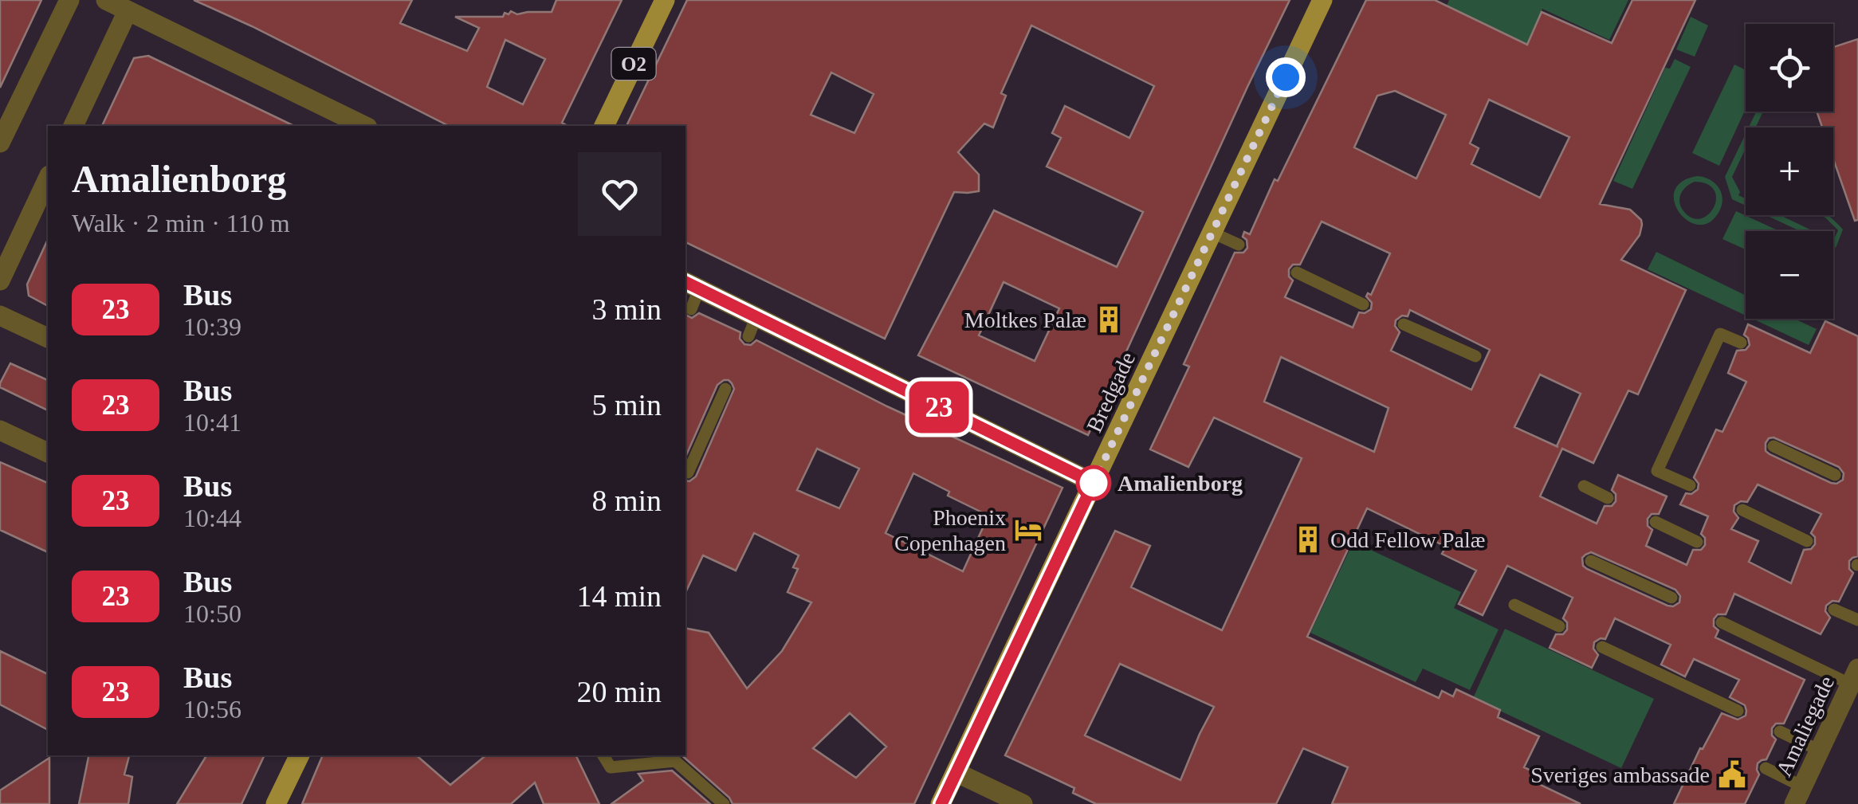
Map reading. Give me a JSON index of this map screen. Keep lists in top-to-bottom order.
{
  "streets": {
    "main road": ["O2", "Bredgade"],
    "street": ["Amaliegade"]
  },
  "places": {
    "building": ["Moltkes Palæ", "Odd Fellow Palæ"],
    "other": ["Amalienborg"],
    "hotel": ["Phoenix Copenhagen"],
    "public building": ["Sveriges ambassade"]
  },
  "lines": ["bus line 23"],
  "page": {
    "on_map": "23",
    "map_buttons": ["+", "−"],
    "heading": ["Amalienborg", "Walk · 2 min · 110 m"],
    "list": [
      {
        "mark": "23",
        "name": "Bus",
        "note": "10:39",
        "value": "3 min"
      },
      {
        "mark": "23",
        "name": "Bus",
        "note": "10:41",
        "value": "5 min"
      },
      {
        "mark": "23",
        "name": "Bus",
        "note": "10:44",
        "value": "8 min"
      },
      {
        "mark": "23",
        "name": "Bus",
        "note": "10:50",
        "value": "14 min"
      },
      {
        "mark": "23",
        "name": "Bus",
        "note": "10:56",
        "value": "20 min"
      }
    ]
  }
}
